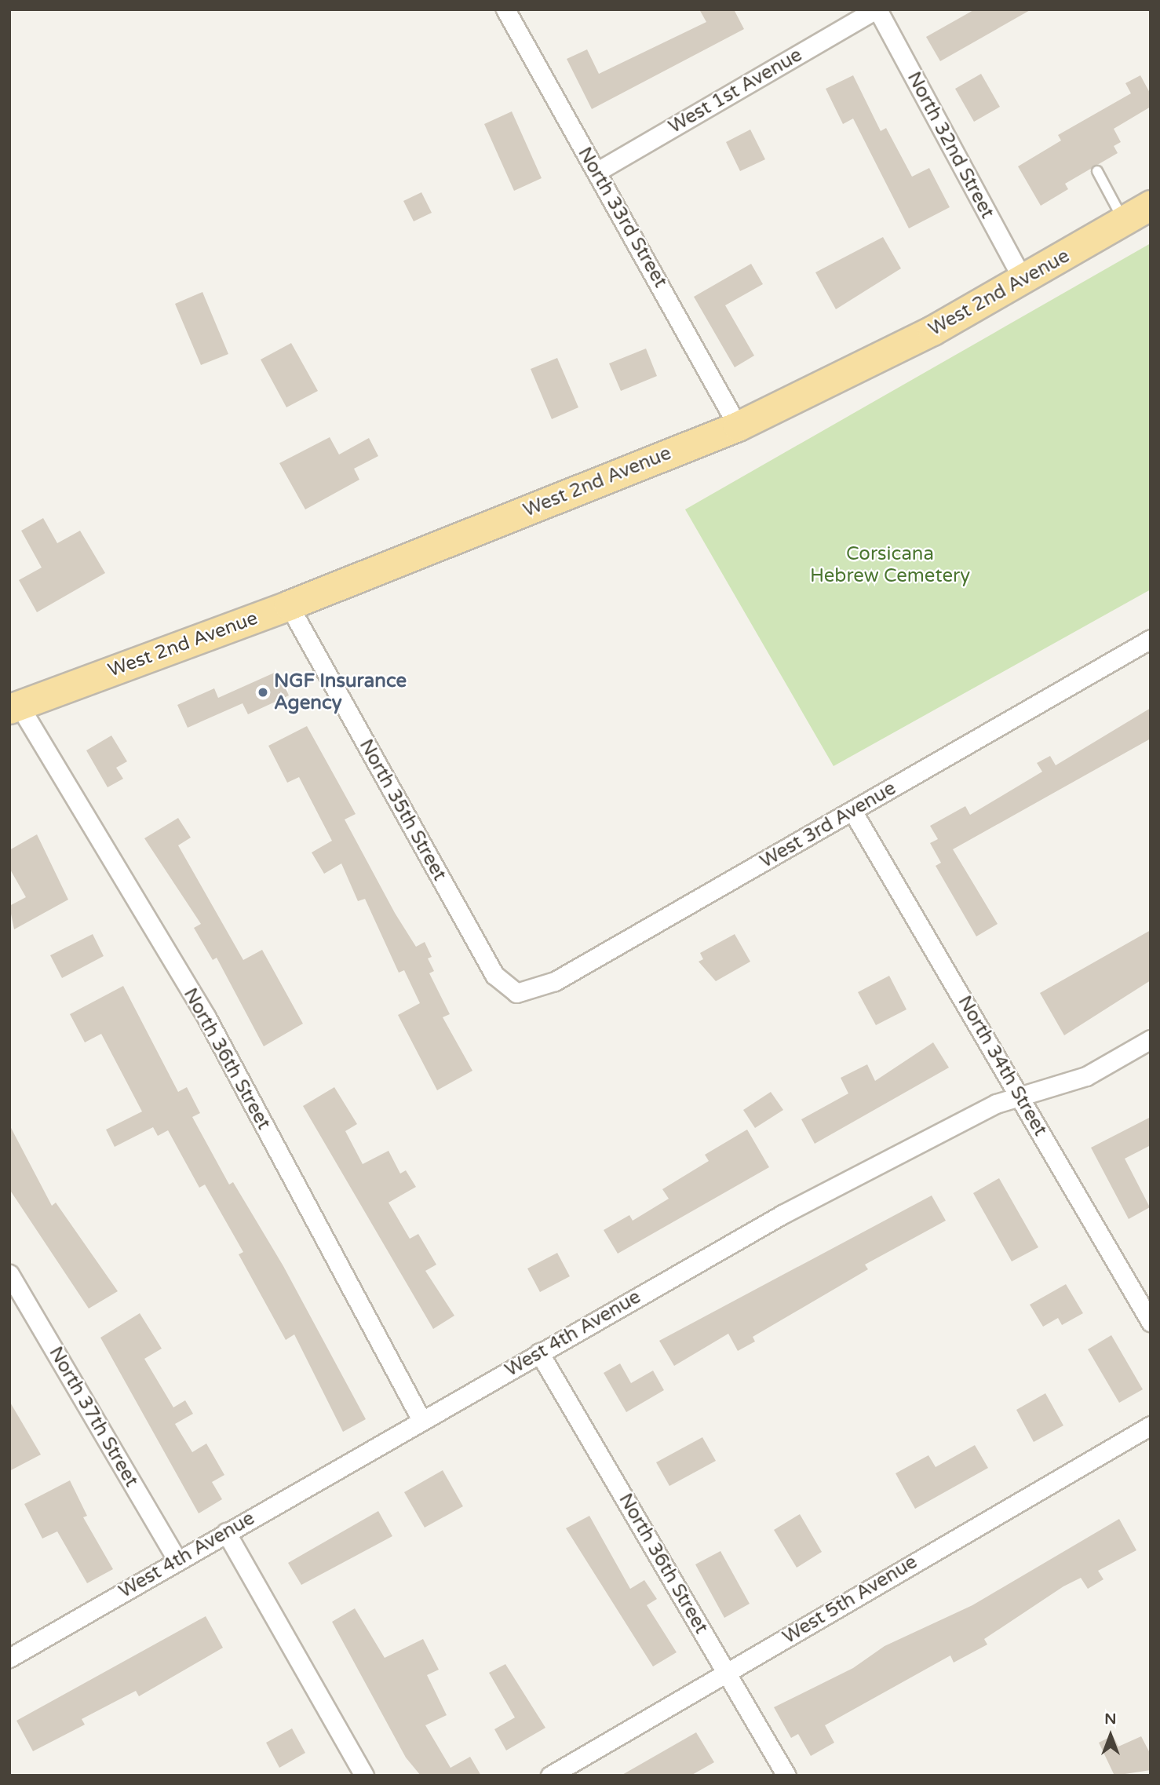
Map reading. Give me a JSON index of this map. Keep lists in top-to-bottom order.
{
  "streets": {
    "main road": ["West 2nd Avenue"],
    "street": [
      "West 1st Avenue",
      "North 32nd Street",
      "North 33rd Street",
      "North 35th Street",
      "West 3rd Avenue",
      "North 36th Street",
      "North 34th Street",
      "West 4th Avenue",
      "North 37th Street",
      "West 5th Avenue"
    ]
  },
  "crossings": [
    ["West 1st Avenue", "North 32nd Street"],
    ["West 1st Avenue", "North 33rd Street"],
    ["North 32nd Street", "West 2nd Avenue"],
    ["North 33rd Street", "West 2nd Avenue"],
    ["West 2nd Avenue", "North 35th Street"],
    ["West 2nd Avenue", "North 36th Street"],
    ["North 35th Street", "West 3rd Avenue"],
    ["West 3rd Avenue", "North 34th Street"],
    ["North 36th Street", "West 4th Avenue"],
    ["North 36th Street", "West 5th Avenue"],
    ["North 34th Street", "West 4th Avenue"],
    ["West 4th Avenue", "North 37th Street"]
  ],
  "parks": ["Corsicana Hebrew Cemetery"],
  "places": ["NGF Insurance Agency"],
  "north": "top"
}
